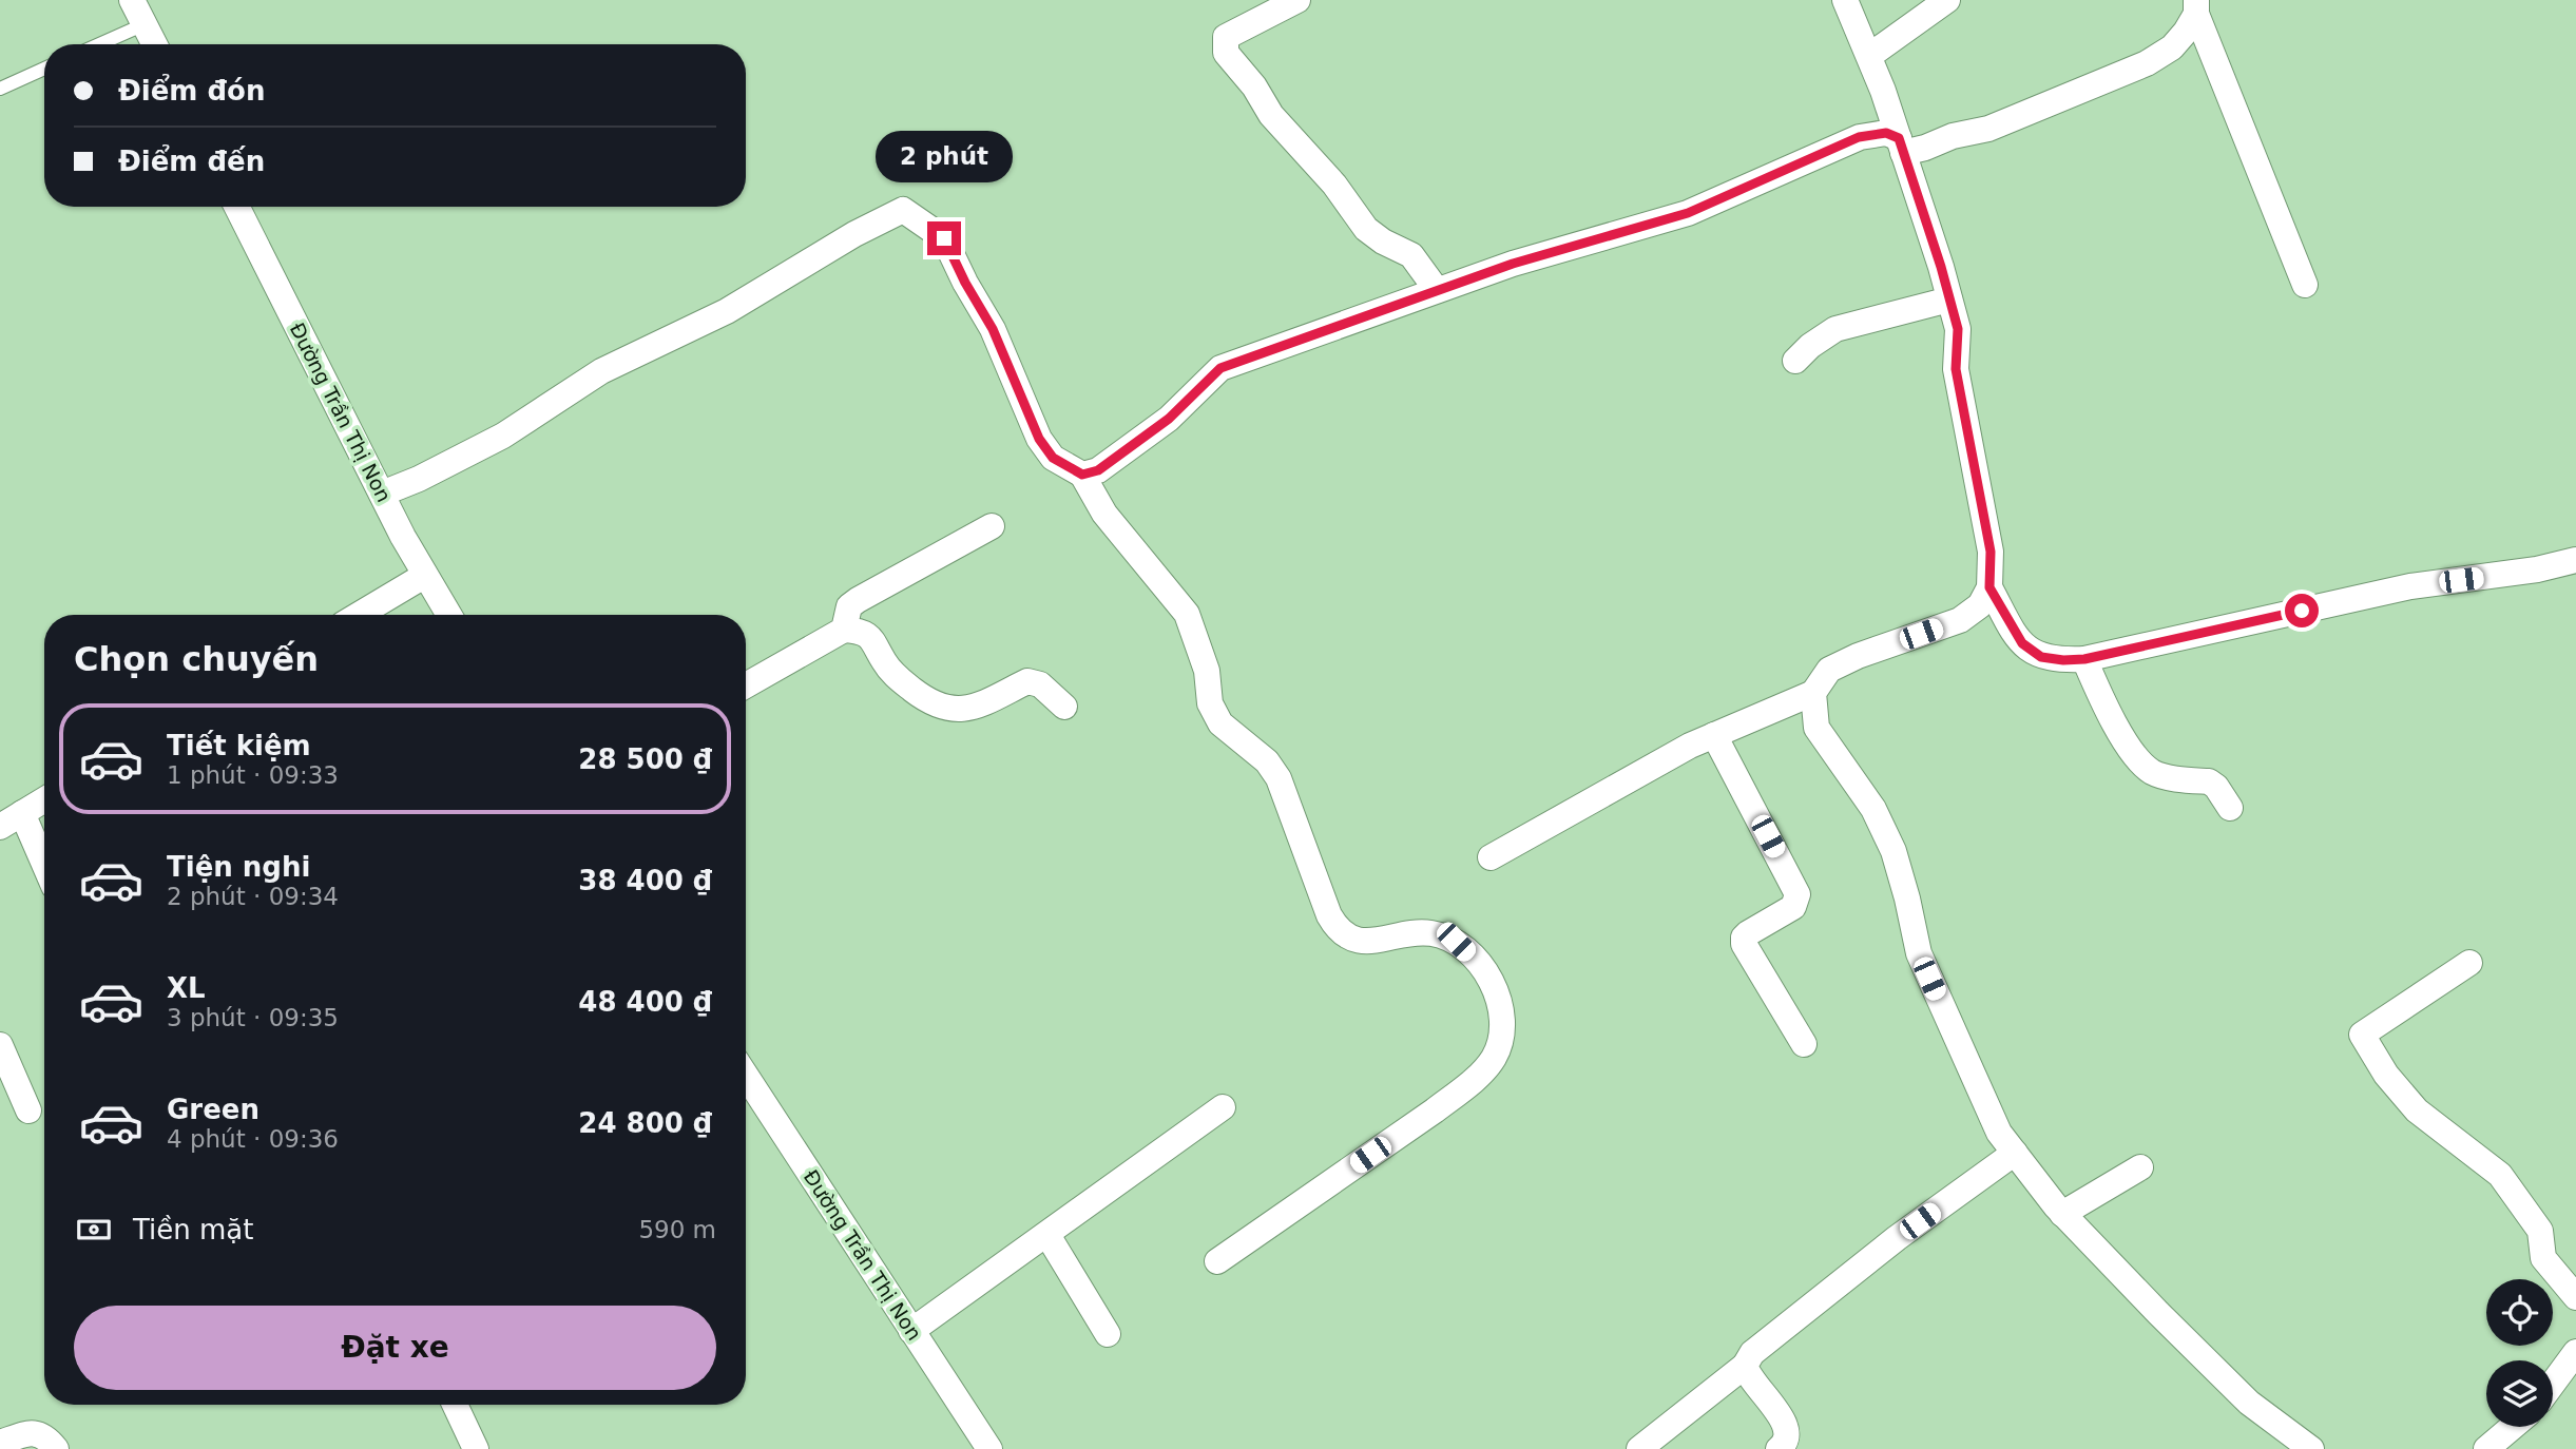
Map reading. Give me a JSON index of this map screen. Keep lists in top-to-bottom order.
{
  "streets": {
    "street": ["Đường Trần Thị Non"]
  },
  "page": {
    "banner": ["Điểm đón", "Điểm đến"],
    "bubble": "2 phút",
    "heading": "Chọn chuyến",
    "list": [
      {
        "name": "Tiết kiệm",
        "note": "1 phút · 09:33",
        "value": "28 500 ₫"
      },
      {
        "name": "Tiện nghi",
        "note": "2 phút · 09:34",
        "value": "38 400 ₫"
      },
      {
        "name": "XL",
        "note": "3 phút · 09:35",
        "value": "48 400 ₫"
      },
      {
        "name": "Green",
        "note": "4 phút · 09:36",
        "value": "24 800 ₫"
      }
    ],
    "pay": ["Tiền mặt", "590 m"],
    "buttons": "Đặt xe"
  }
}
